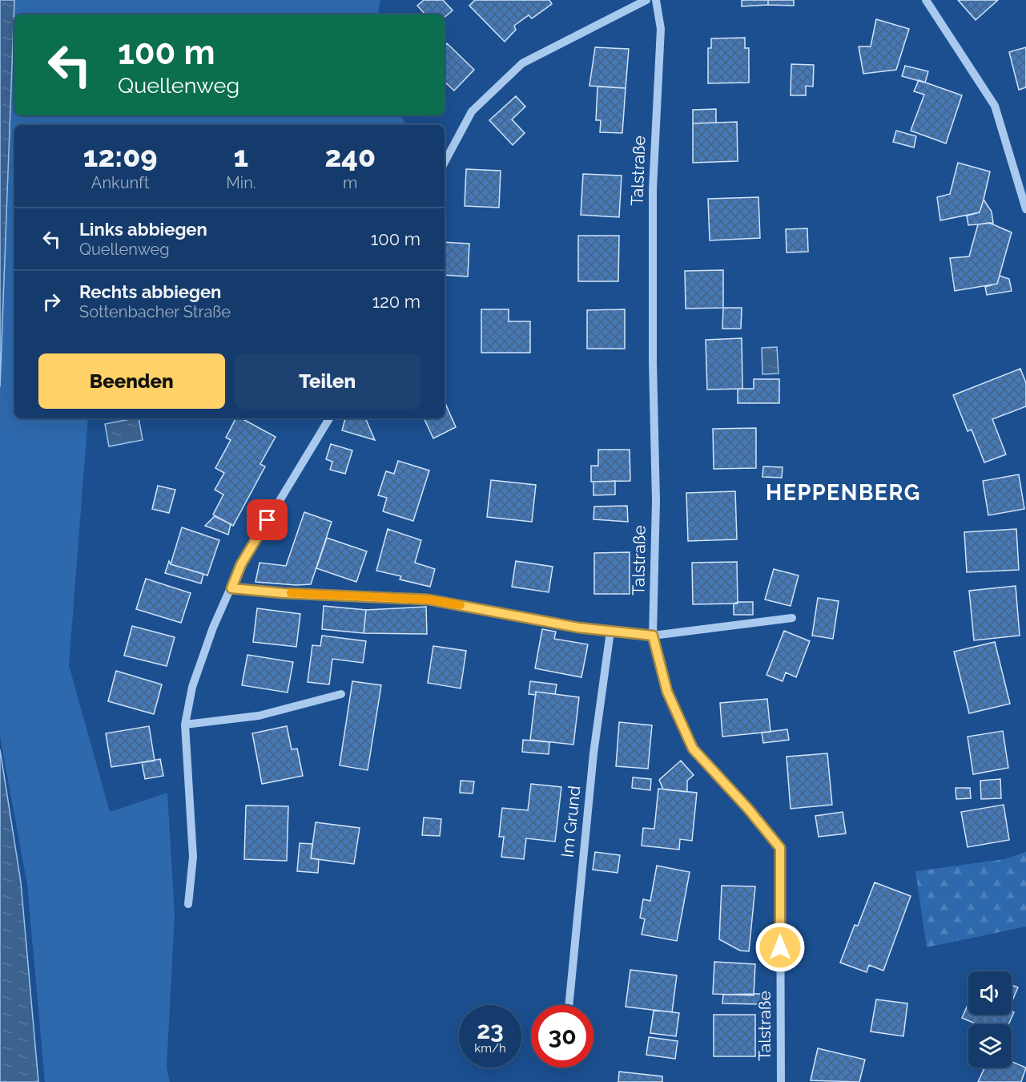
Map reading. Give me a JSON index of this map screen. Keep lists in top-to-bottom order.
{
  "streets": {
    "street": ["Talstraße", "Im Grund"]
  },
  "districts": ["HEPPENBERG"],
  "page": {
    "turn": ["100 m", "Quellenweg"],
    "eta": [
      "12:09",
      "Ankunft",
      "1",
      "Min.",
      "240",
      "m"
    ],
    "list": [
      {
        "name": "Links abbiegen",
        "note": "Quellenweg",
        "value": "100 m"
      },
      {
        "name": "Rechts abbiegen",
        "note": "Sottenbacher Straße",
        "value": "120 m"
      }
    ],
    "buttons": ["Beenden", "Teilen"],
    "speed": "23 km/h",
    "limit": "30"
  }
}
